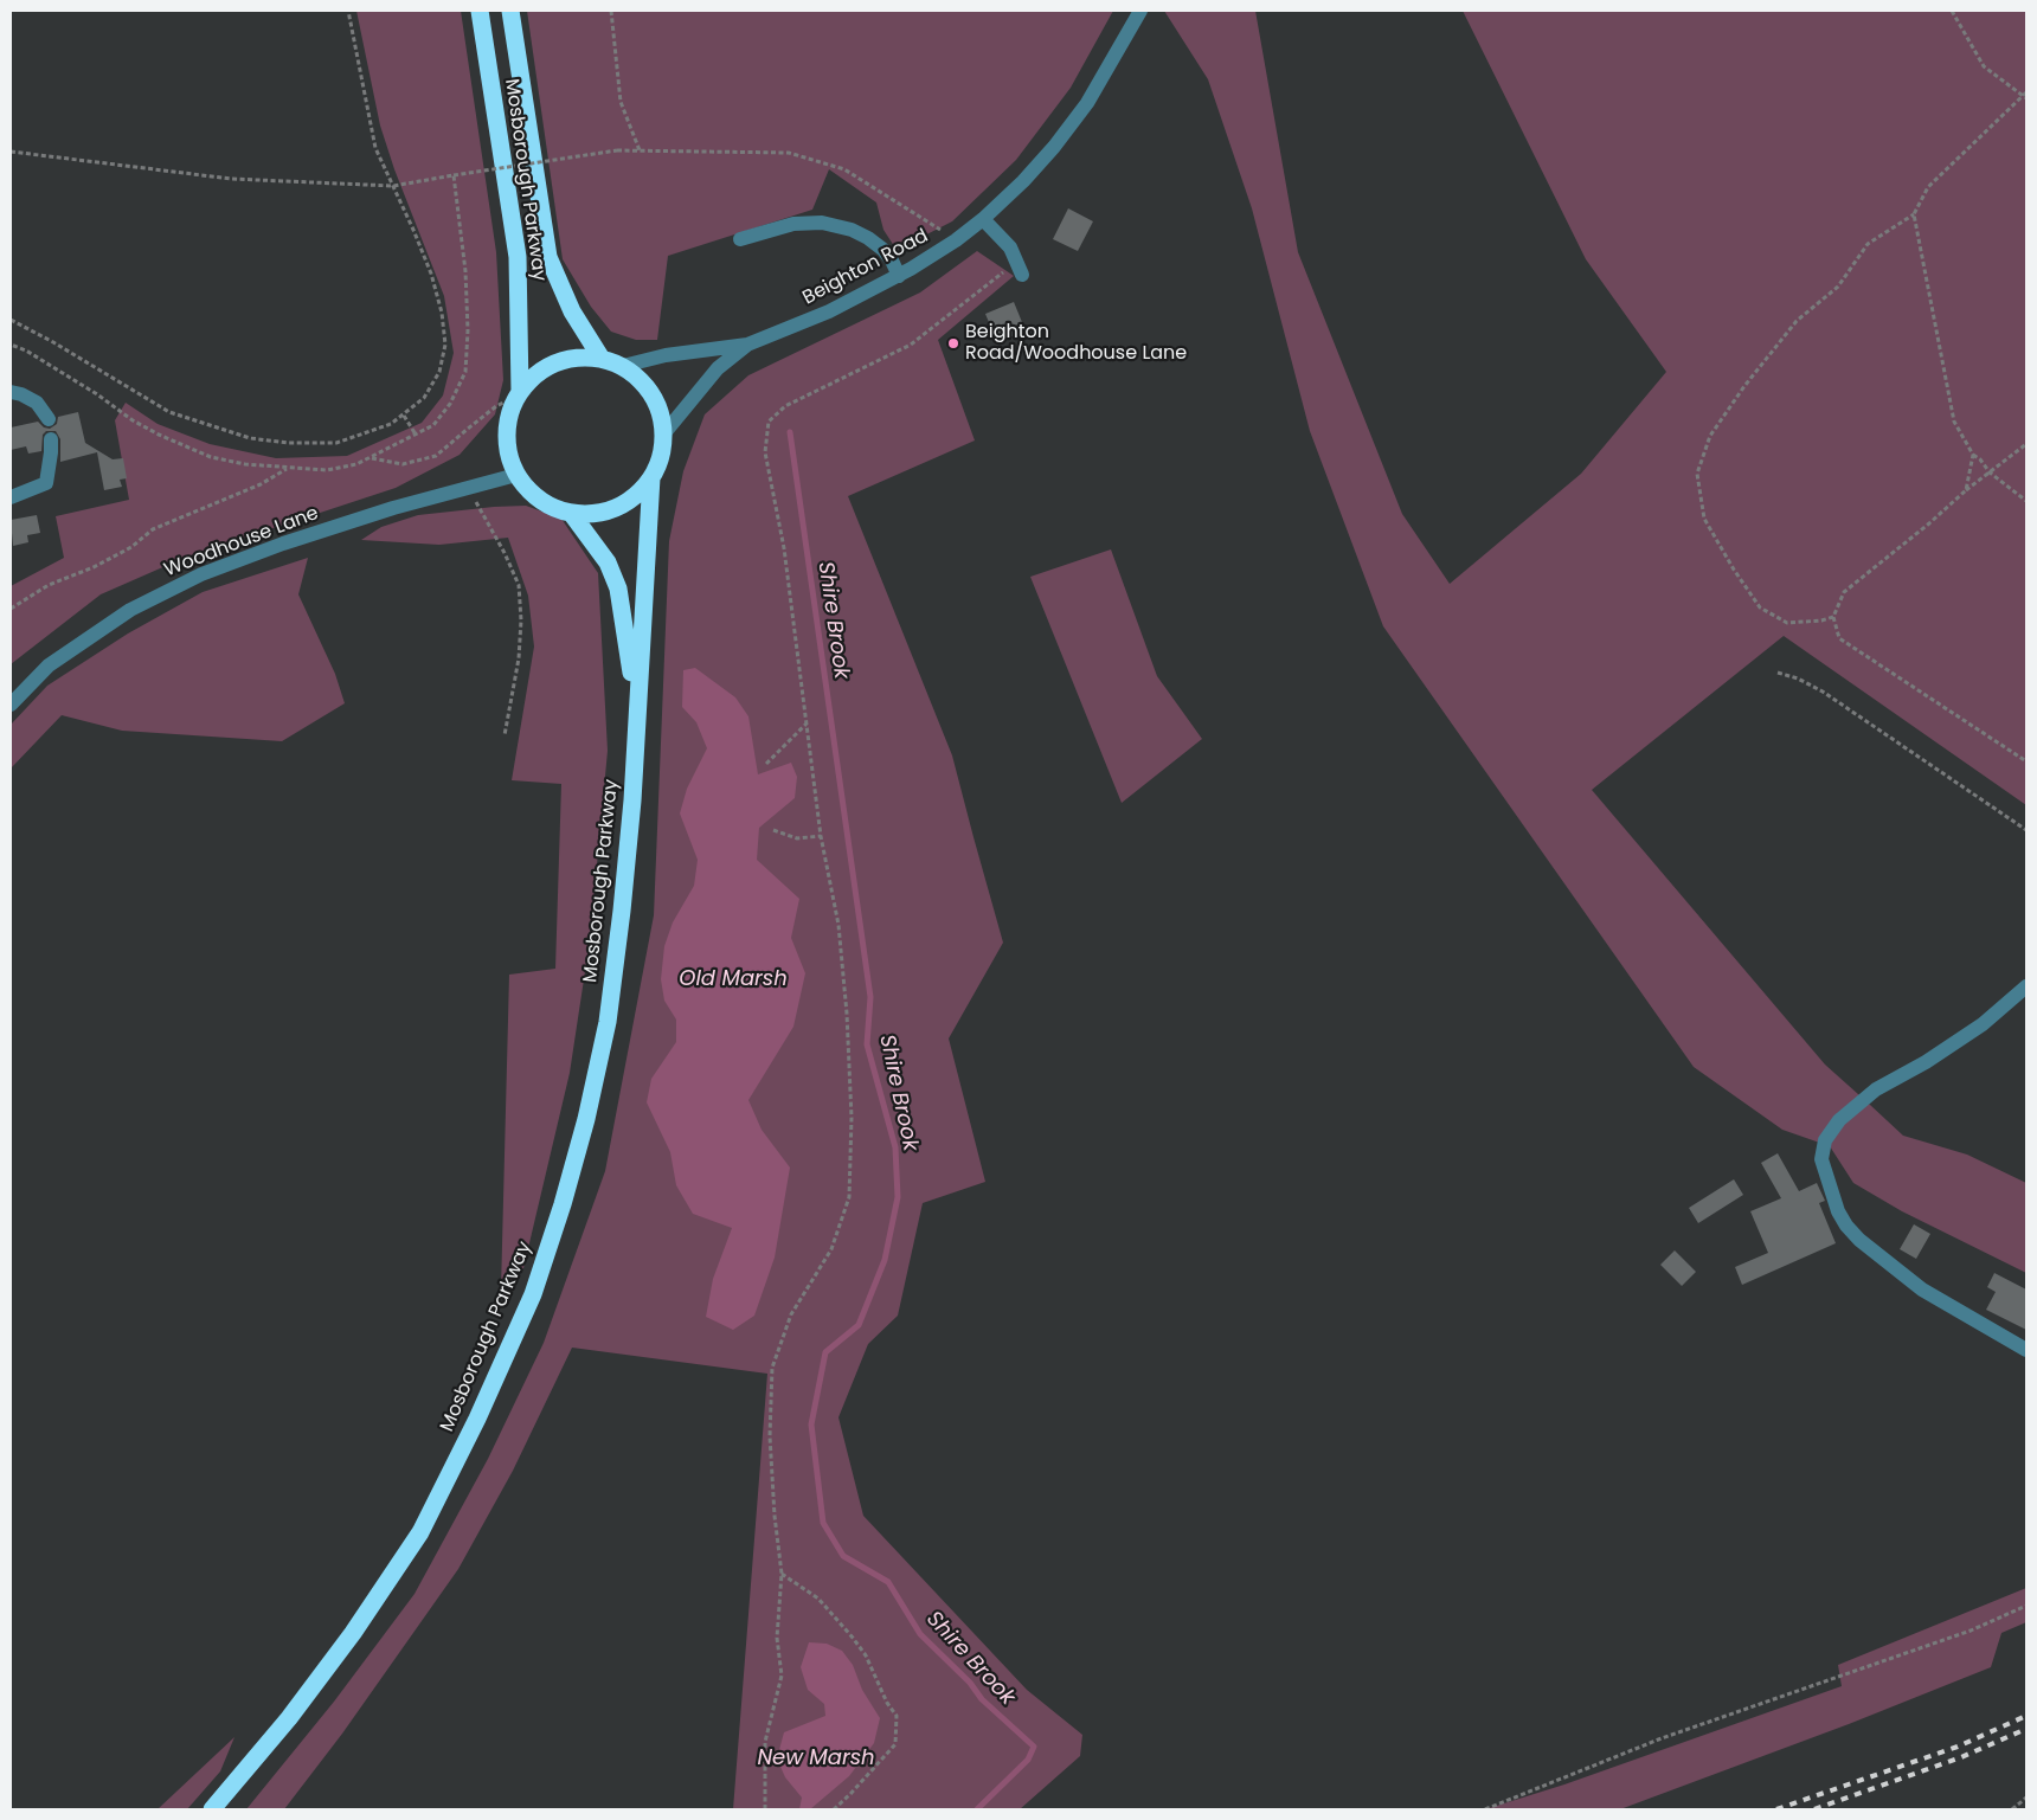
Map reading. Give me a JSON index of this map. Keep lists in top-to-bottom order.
{
  "streets": {
    "highway": ["Mosborough Parkway"],
    "street": ["Beighton Road", "Woodhouse Lane"]
  },
  "crossings": [
    ["Mosborough Parkway", "Beighton Road"],
    ["Mosborough Parkway", "Woodhouse Lane"],
    ["Beighton Road", "Woodhouse Lane"]
  ],
  "water": ["Shire Brook", "Old Marsh", "New Marsh"],
  "places": ["Beighton Road/Woodhouse Lane"]
}
